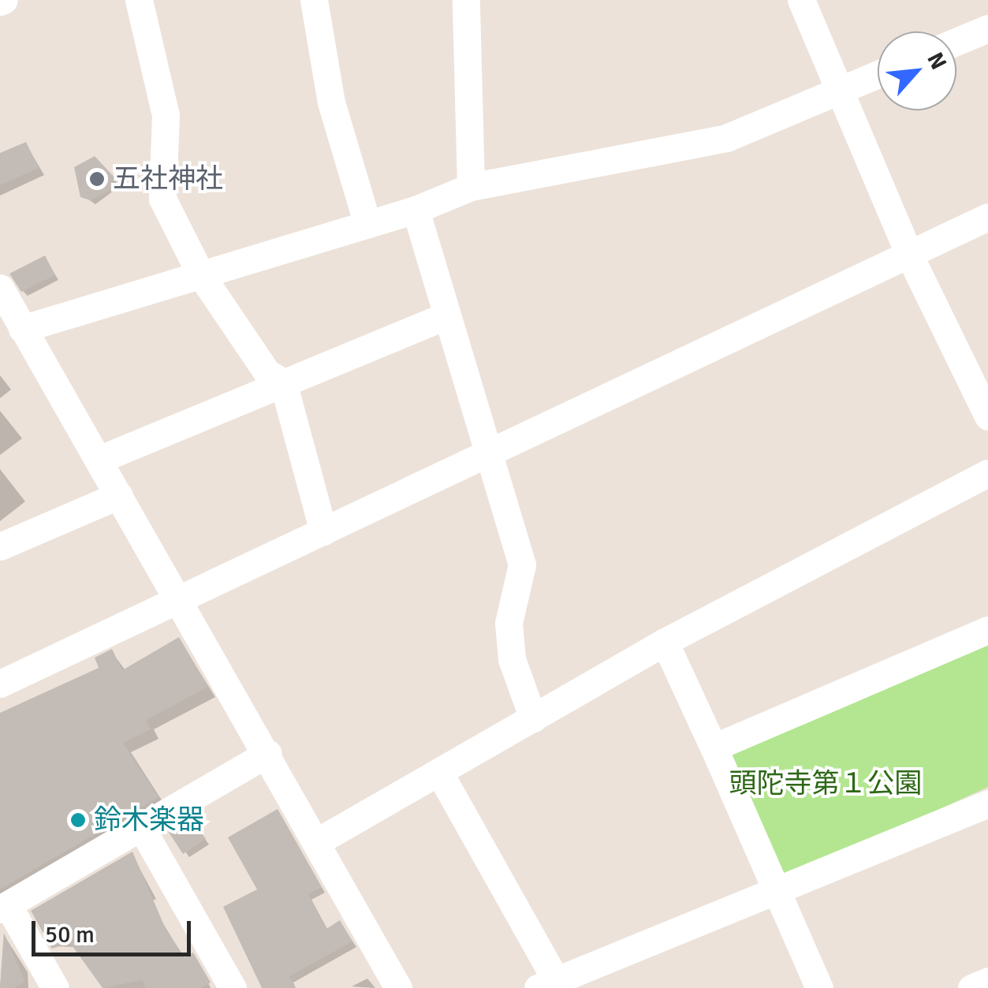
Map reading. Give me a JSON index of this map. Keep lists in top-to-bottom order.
{
  "parks": ["頭陀寺第１公園"],
  "places": ["五社神社", "鈴木楽器"],
  "scale_bar": "50 m",
  "north": "top right"
}
